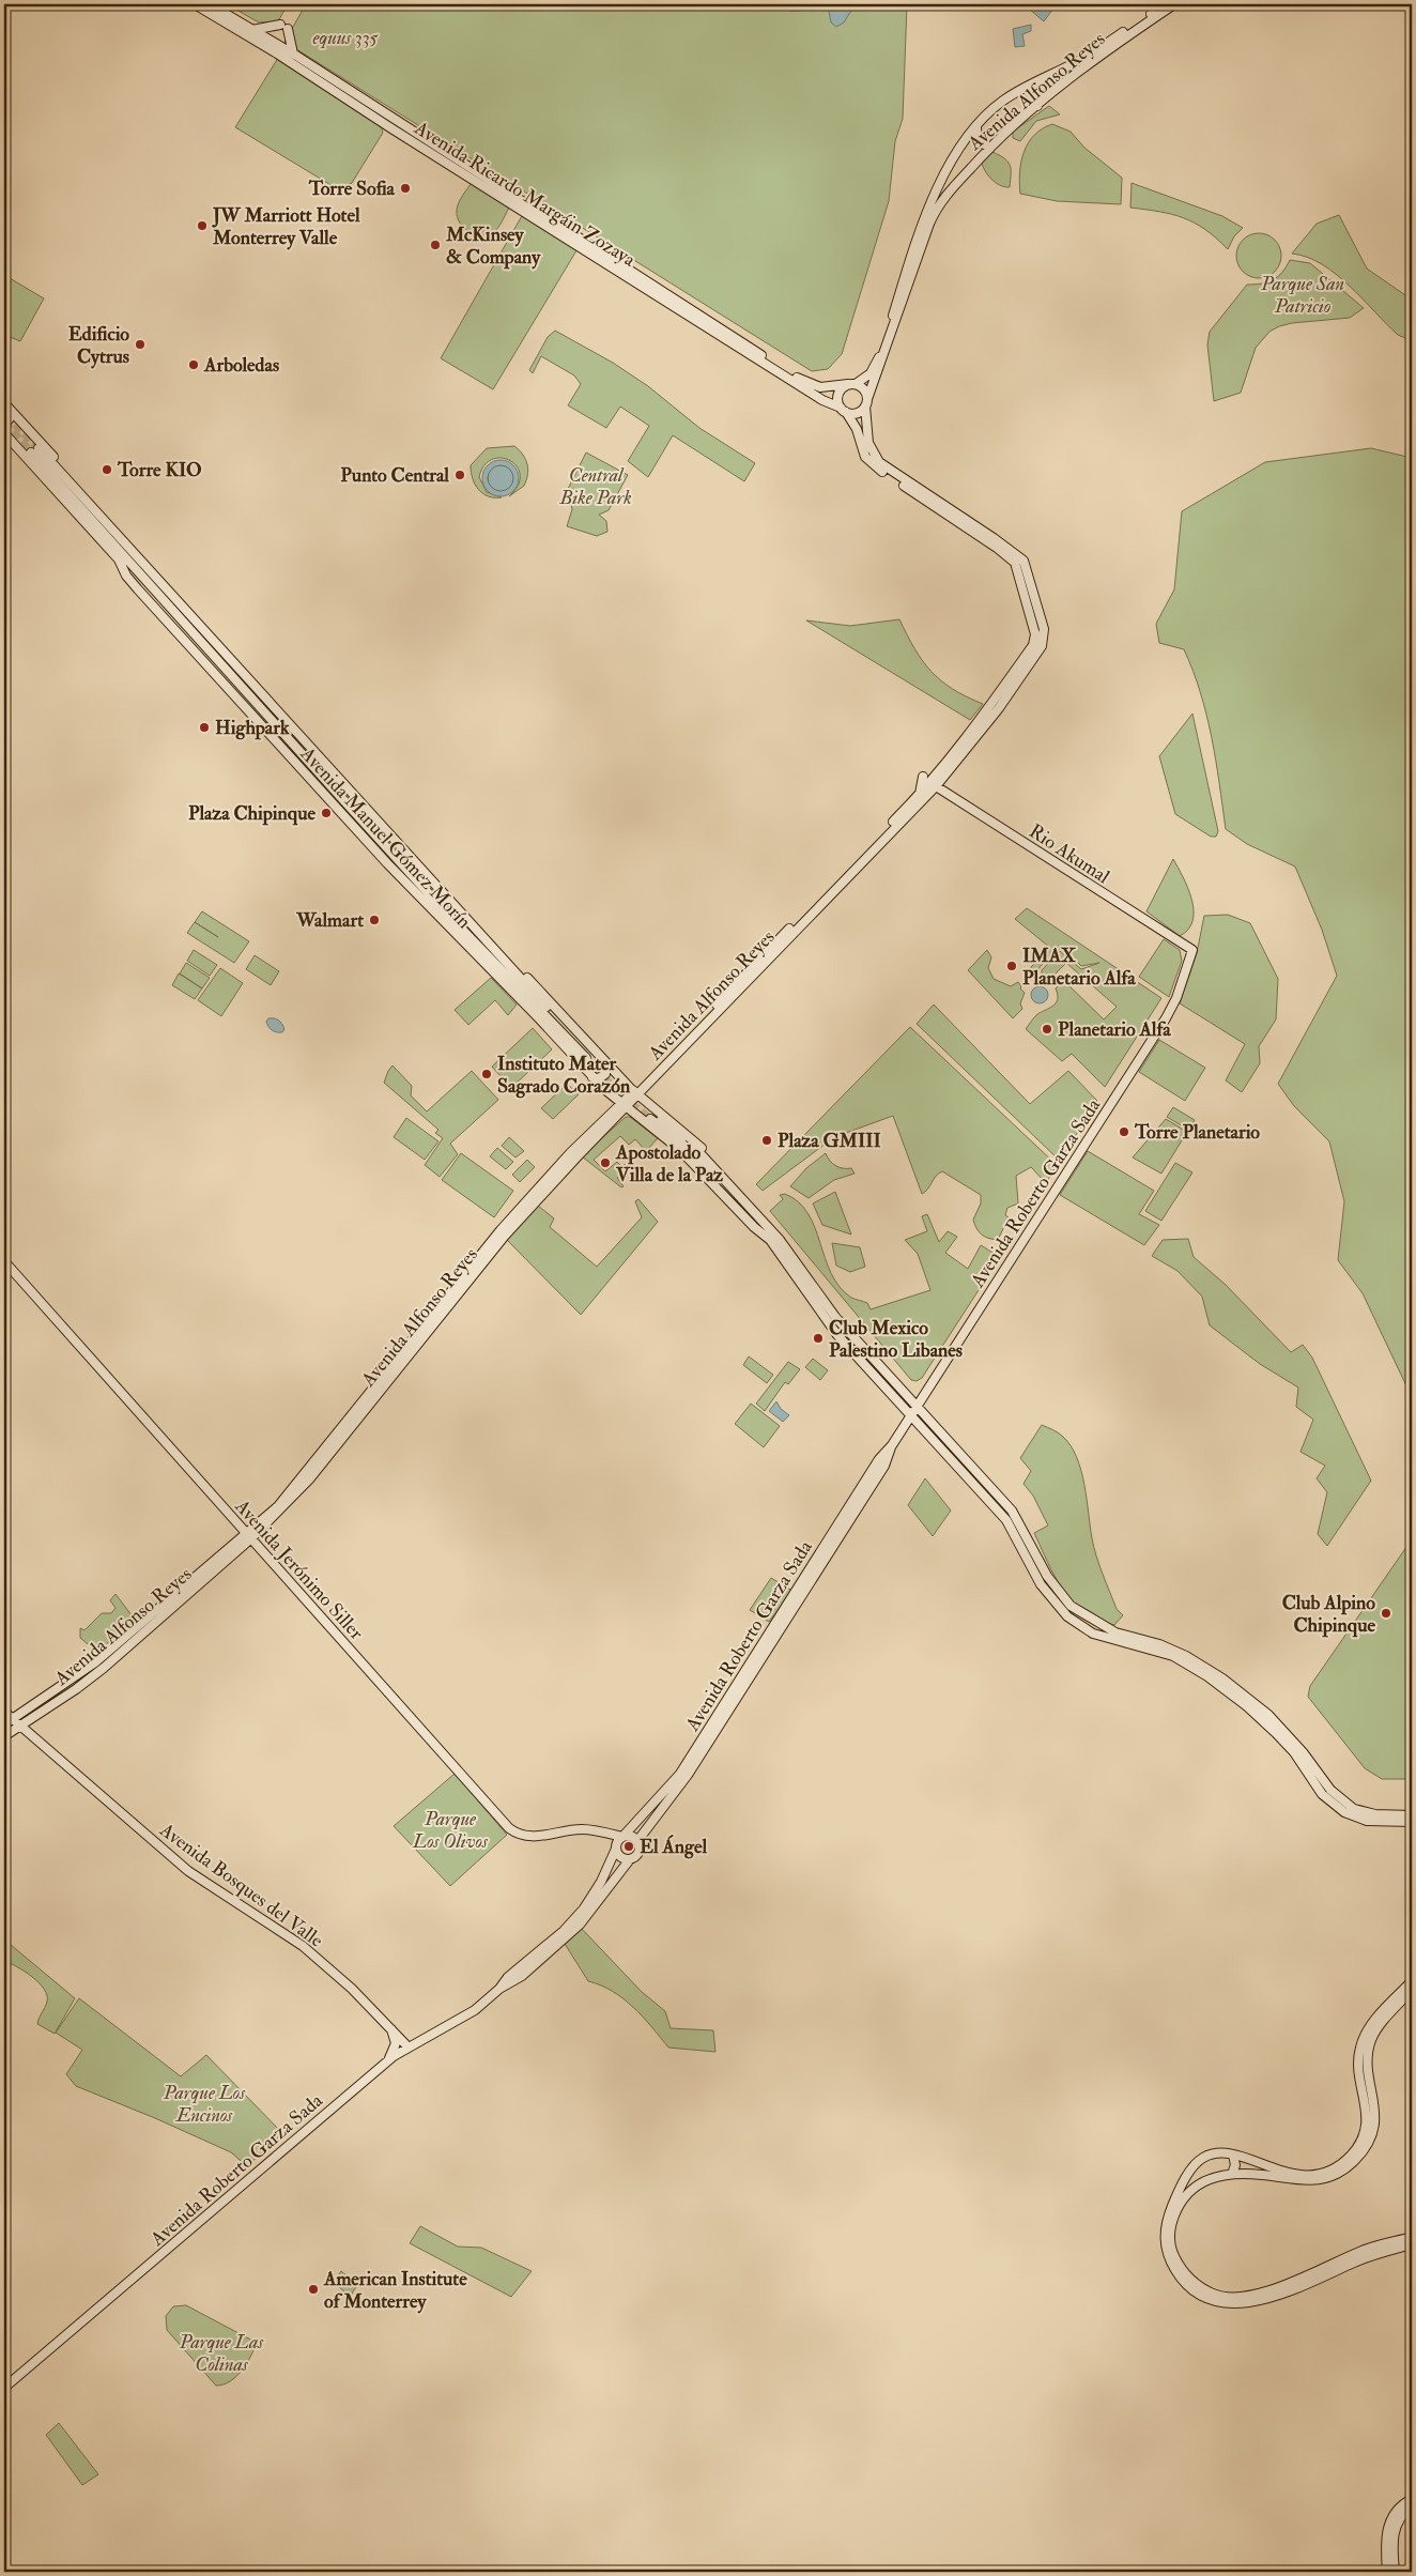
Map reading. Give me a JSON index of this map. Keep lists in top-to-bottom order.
{
  "streets": {
    "street": [
      "Avenida Alfonso Reyes",
      "Avenida Ricardo Margáin Zozaya",
      "Avenida Manuel Gómez Morín",
      "Rio Akumal",
      "Avenida Roberto Garza Sada",
      "Avenida Jerónimo Siller",
      "Avenida Bosques del Valle"
    ]
  },
  "crossings": [
    ["Avenida Alfonso Reyes", "Avenida Ricardo Margáin Zozaya"],
    ["Avenida Alfonso Reyes", "Avenida Manuel Gómez Morín"],
    ["Avenida Alfonso Reyes", "Rio Akumal"],
    ["Avenida Alfonso Reyes", "Avenida Jerónimo Siller"],
    ["Avenida Alfonso Reyes", "Avenida Bosques del Valle"],
    ["Avenida Manuel Gómez Morín", "Avenida Roberto Garza Sada"],
    ["Rio Akumal", "Avenida Roberto Garza Sada"],
    ["Avenida Roberto Garza Sada", "Avenida Jerónimo Siller"],
    ["Avenida Roberto Garza Sada", "Avenida Bosques del Valle"]
  ],
  "parks": [
    "equus 335",
    "Parque San Patricio",
    "Central Bike Park",
    "Parque Los Olivos",
    "Parque Los Encinos",
    "Parque Las Colinas"
  ],
  "places": [
    "Torre Sofia",
    "JW Marriott Hotel Monterrey Valle",
    "McKinsey & Company",
    "Edificio Cytrus",
    "Arboledas",
    "Torre KIO",
    "Punto Central",
    "Highpark",
    "Plaza Chipinque",
    "Walmart",
    "IMAX Planetario Alfa",
    "Planetario Alfa",
    "Instituto Mater Sagrado Corazón",
    "Torre Planetario",
    "Plaza GMIII",
    "Apostolado Villa de la Paz",
    "Club Mexico Palestino Libanes",
    "Club Alpino Chipinque",
    "El Ángel",
    "American Institute of Monterrey"
  ]
}
